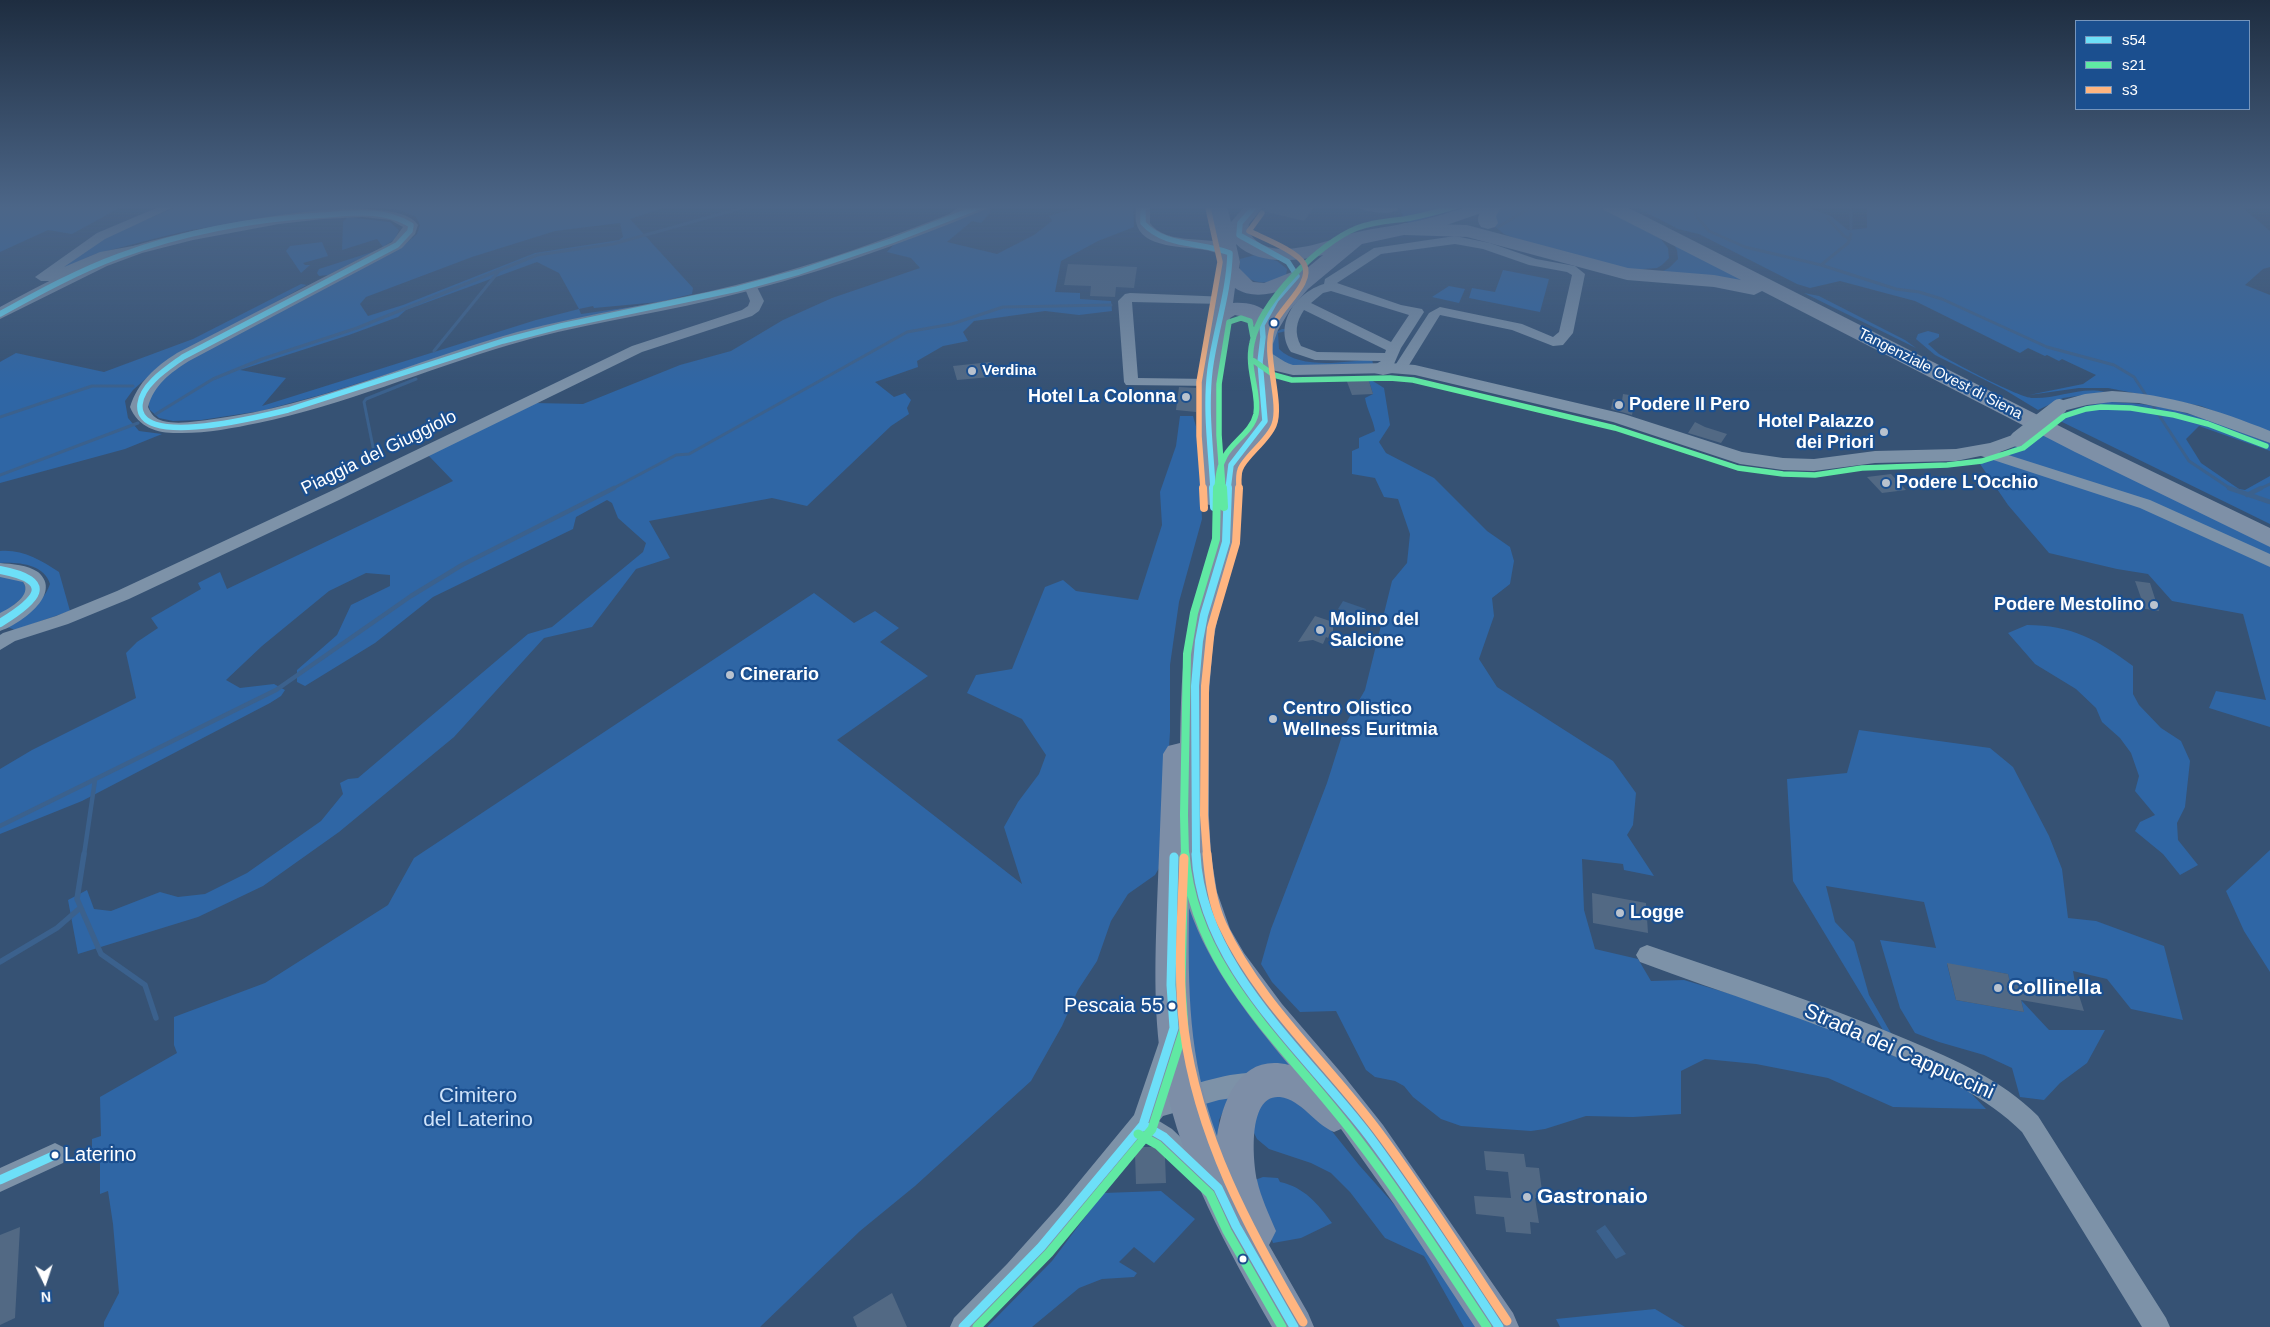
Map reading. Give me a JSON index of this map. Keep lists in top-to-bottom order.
{
  "streets": {
    "highway": ["Tangenziale Ovest di Siena"],
    "street": ["Piaggia del Giuggiolo", "Strada dei Cappuccini"]
  },
  "parks": ["Cimitero del Laterino"],
  "places": [
    "Verdina",
    "Hotel La Colonna",
    "Podere Il Pero",
    "Hotel Palazzo dei Priori",
    "Podere L'Occhio",
    "Podere Mestolino",
    "Molino del Salcione",
    "Cinerario",
    "Centro Olistico Wellness Euritmia",
    "Logge",
    "Collinella",
    "Pescaia 55",
    "Laterino",
    "Gastronaio"
  ],
  "lines": ["transit line s54", "transit line s21", "transit line s3"],
  "legend": ["s54", "s21", "s3"],
  "north": "bottom"
}
